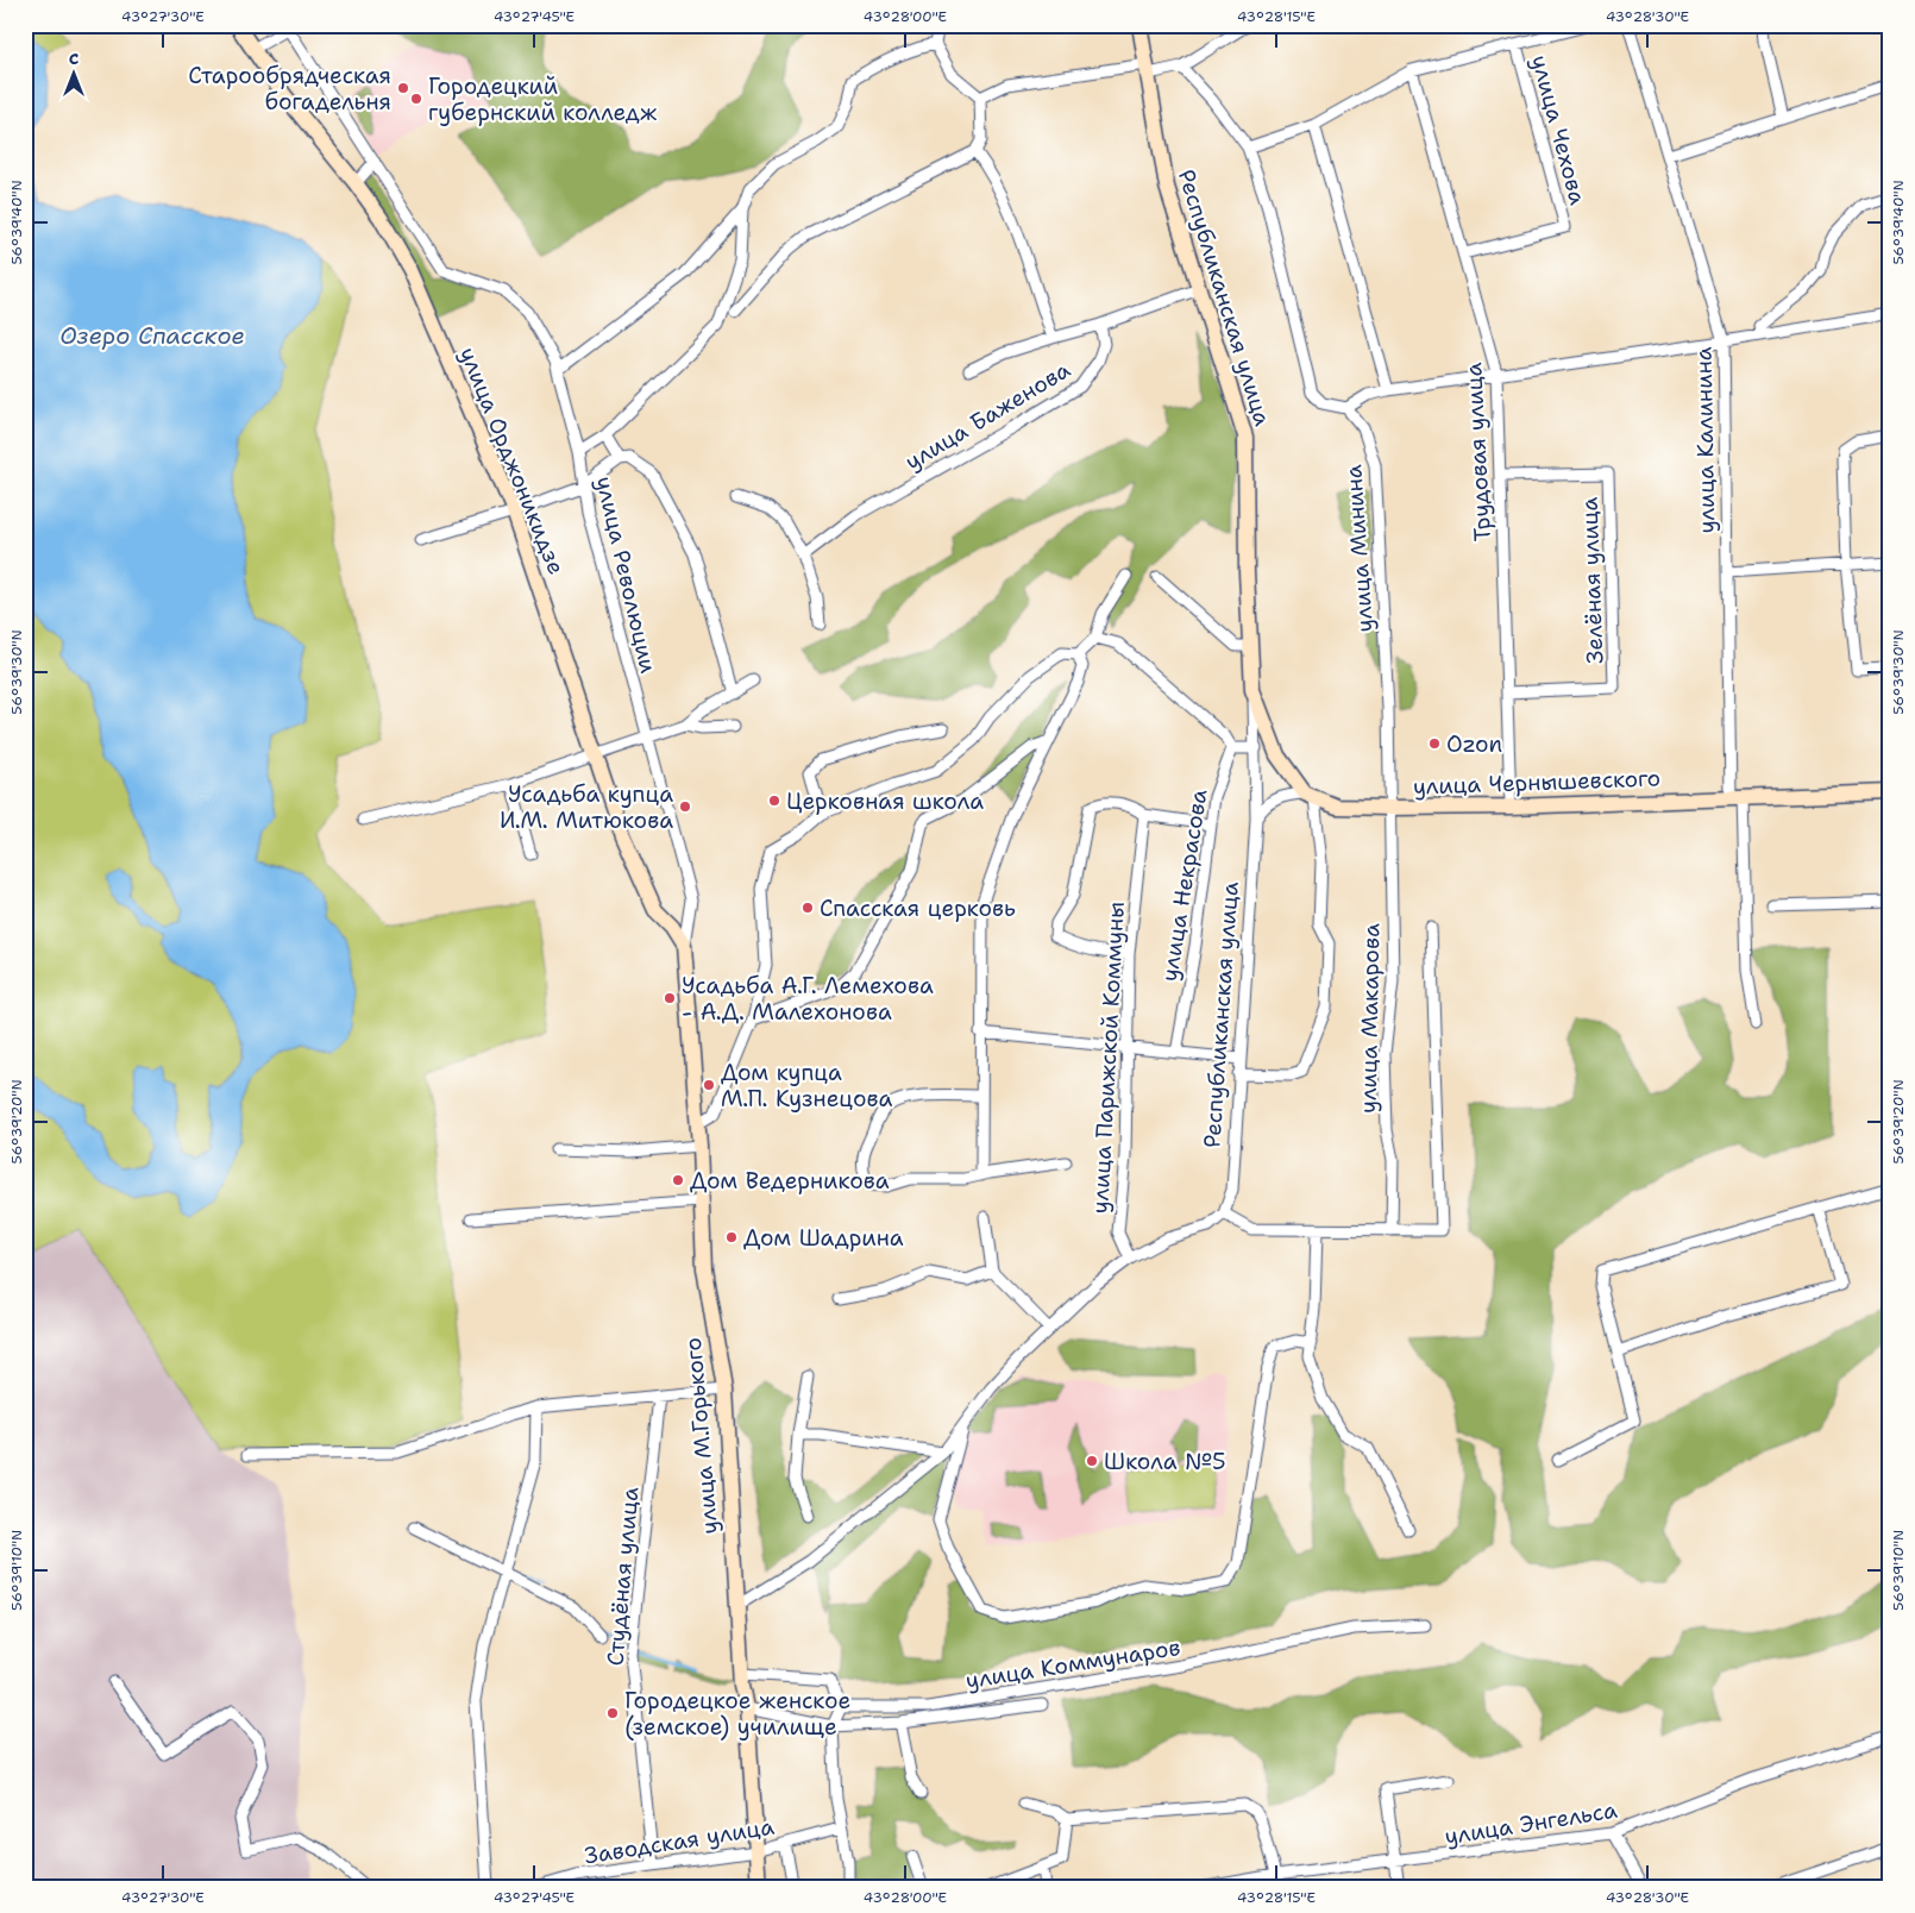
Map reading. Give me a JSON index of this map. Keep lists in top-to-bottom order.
{
  "streets": {
    "street": [
      "улица Чехова",
      "Республиканская улица",
      "улица Баженова",
      "улица Калинина",
      "Трудовая улица",
      "улица Орджоникидзе",
      "улица Минина",
      "улица Революции",
      "Зелёная улица",
      "улица Чернышевского",
      "улица Некрасова",
      "улица Макарова",
      "улица Парижской Коммуны",
      "улица М.Горького",
      "Студёная улица",
      "улица Коммунаров",
      "улица Энгельса",
      "Заводская улица"
    ]
  },
  "crossings": [
    ["улица Чехова", "Трудовая улица"],
    ["улица Калинина", "улица Чернышевского"],
    ["Трудовая улица", "Зелёная улица"],
    ["Трудовая улица", "улица Чернышевского"],
    ["улица Орджоникидзе", "улица Революции"],
    ["улица Орджоникидзе", "улица М.Горького"],
    ["улица Минина", "улица Чернышевского"],
    ["улица Минина", "улица Макарова"],
    ["улица Революции", "улица М.Горького"],
    ["улица Чернышевского", "улица Макарова"],
    ["улица М.Горького", "улица Коммунаров"],
    ["улица М.Горького", "Заводская улица"],
    ["Студёная улица", "Заводская улица"]
  ],
  "water": ["Озеро Спасское"],
  "places": [
    "Старообрядческая богадельня",
    "Городецкий губернский колледж",
    "Ozon",
    "Церковная школа",
    "Усадьба купца И.М. Митюкова",
    "Спасская церковь",
    "Усадьба А.Г. Лемехова - А.Д. Малехонова",
    "Дом купца М.П. Кузнецова",
    "Дом Ведерникова",
    "Дом Шадрина",
    "Школа №5",
    "Городецкое женское (земское) училище"
  ],
  "north": "top",
  "coordinates": [
    "43°27'30\"E",
    "43°27'45\"E",
    "43°28'00\"E",
    "43°28'15\"E",
    "43°28'30\"E",
    "56°39'40\"N",
    "56°39'30\"N",
    "56°39'20\"N",
    "56°39'10\"N"
  ]
}
